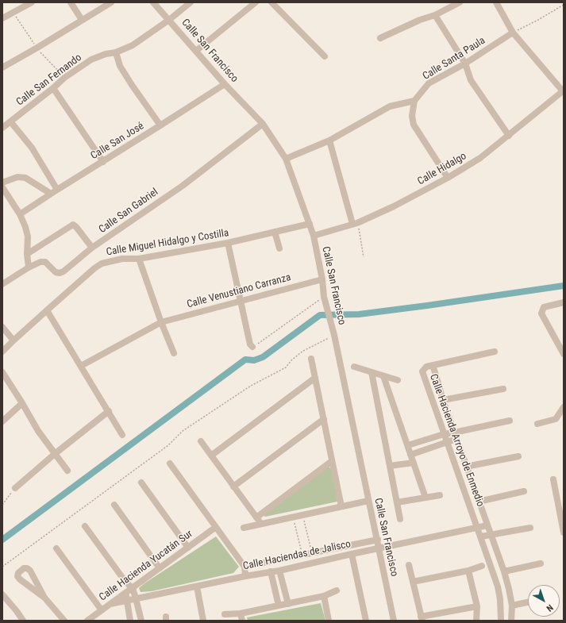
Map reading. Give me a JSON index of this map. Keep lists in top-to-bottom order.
{
  "streets": {
    "street": [
      "Calle San Francisco",
      "Calle Santa Paula",
      "Calle San Fernando",
      "Calle San José",
      "Calle Hidalgo",
      "Calle San Gabriel",
      "Calle Miguel Hidalgo y Costilla",
      "Calle Venustiano Carranza",
      "Calle Hacienda Arroyo de Enmedio",
      "Calle Haciendas de Jalisco",
      "Calle Hacienda Yucatán Sur"
    ]
  },
  "crossings": [
    ["Calle San Francisco", "Calle San Fernando"],
    ["Calle San Francisco", "Calle San José"],
    ["Calle San Francisco", "Calle Hidalgo"],
    ["Calle San Francisco", "Calle San Gabriel"],
    ["Calle San Francisco", "Calle Miguel Hidalgo y Costilla"],
    ["Calle San Francisco", "Calle Venustiano Carranza"],
    ["Calle San Francisco", "Calle Haciendas de Jalisco"],
    ["Calle Hacienda Arroyo de Enmedio", "Calle Haciendas de Jalisco"],
    ["Calle Haciendas de Jalisco", "Calle Hacienda Yucatán Sur"]
  ],
  "north": "bottom right"
}
